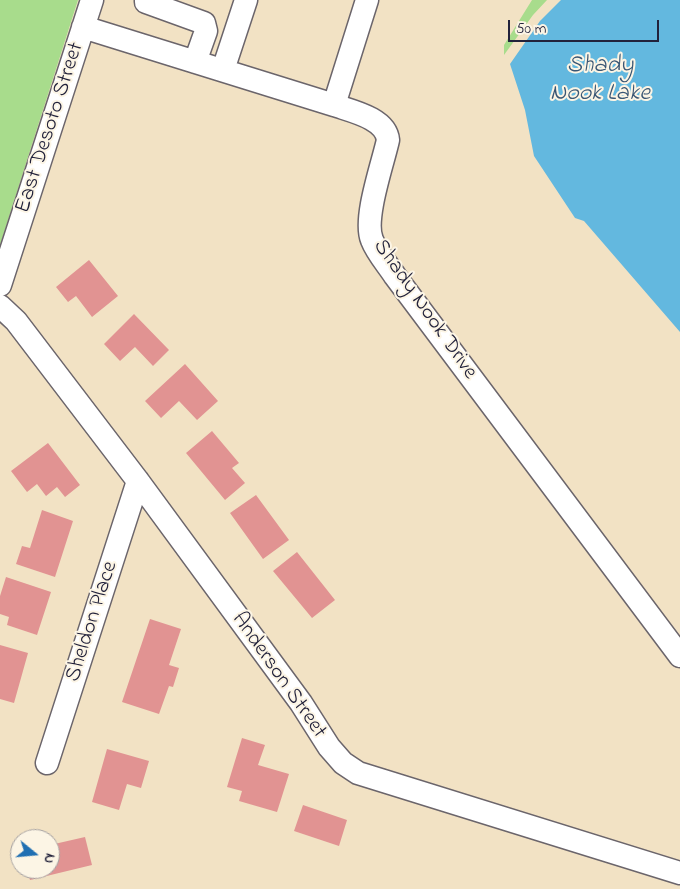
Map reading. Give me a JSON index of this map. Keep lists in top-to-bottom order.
{
  "streets": {
    "street": [
      "East Desoto Street",
      "Shady Nook Drive",
      "Sheldon Place",
      "Anderson Street"
    ]
  },
  "crossings": [
    ["East Desoto Street", "Shady Nook Drive"],
    ["Sheldon Place", "Anderson Street"]
  ],
  "water": ["Shady Nook Lake"],
  "scale_bar": "50 m",
  "north": "right"
}
